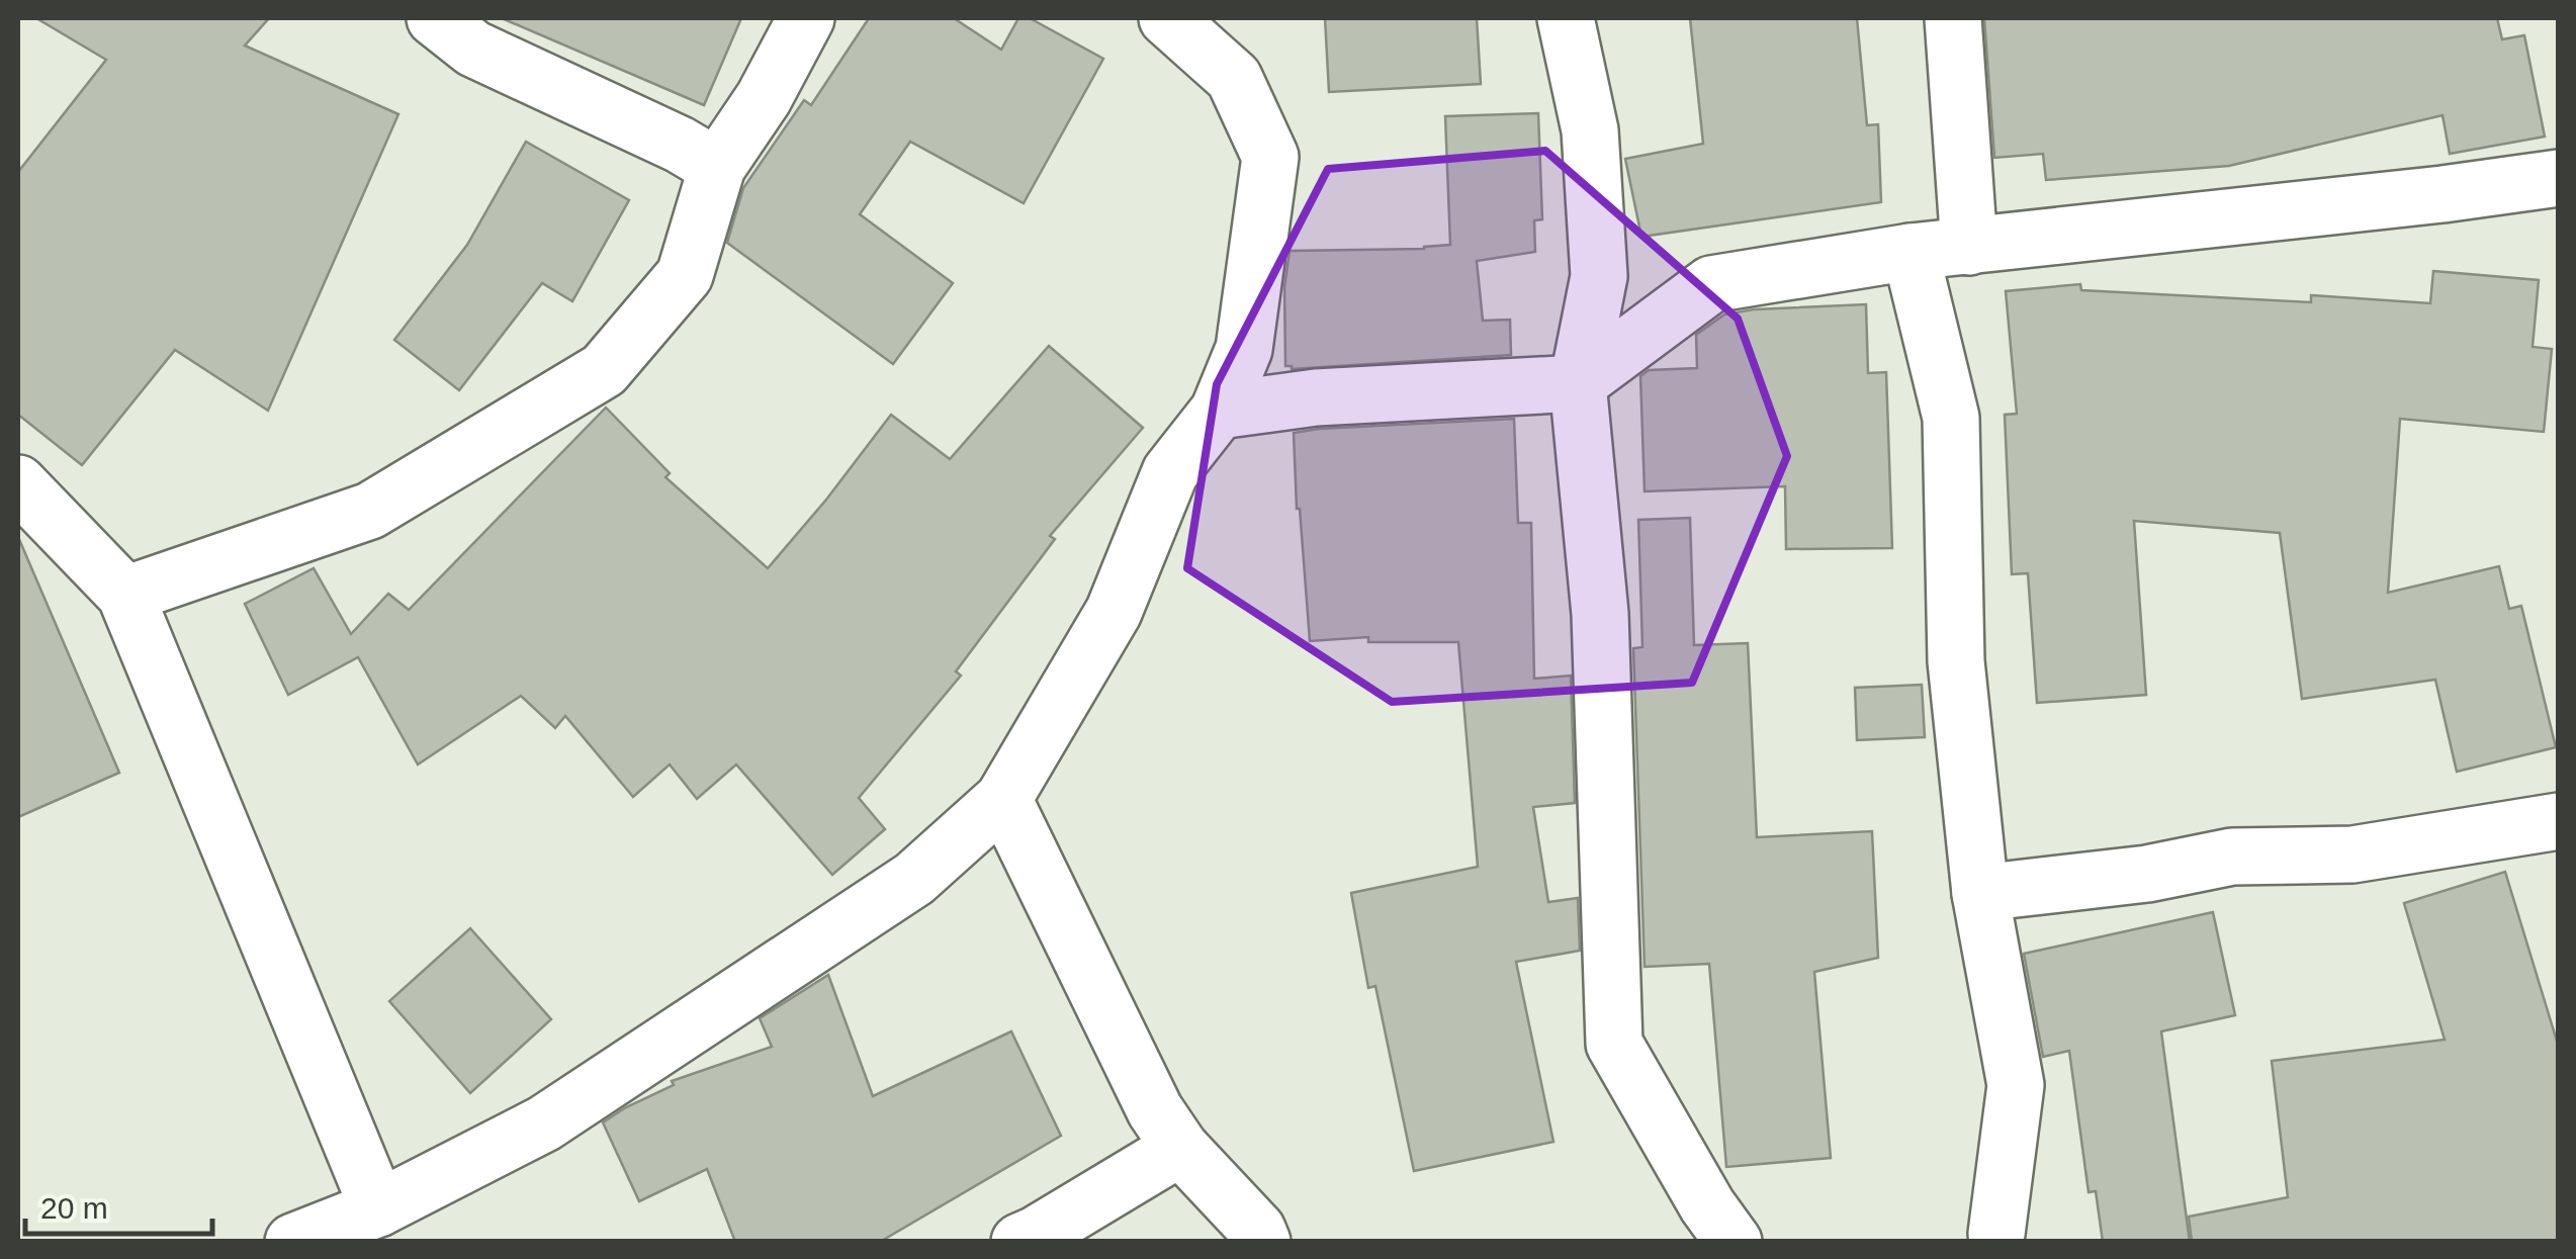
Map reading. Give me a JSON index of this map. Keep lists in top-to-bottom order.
{
  "scale_bar": "20 m"
}
